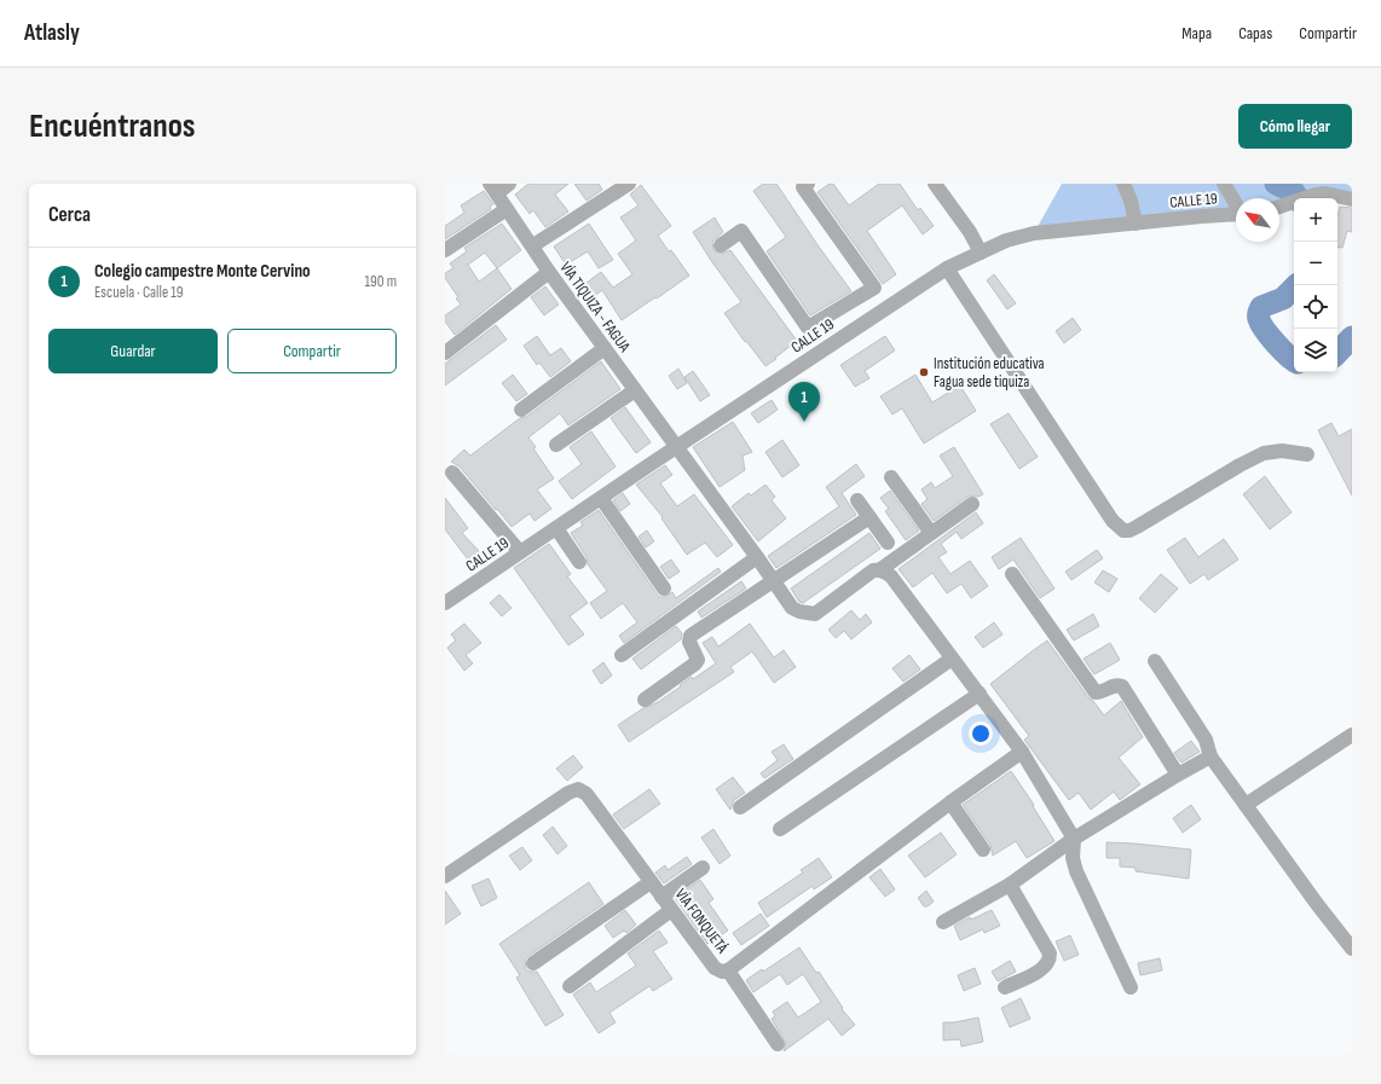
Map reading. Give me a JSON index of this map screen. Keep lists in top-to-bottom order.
{
  "streets": {
    "street": ["CALLE 19", "VÍA TIQUIZA - FAGUA", "VÍA FONQUETÁ"]
  },
  "crossings": [
    ["CALLE 19", "VÍA TIQUIZA - FAGUA"]
  ],
  "places": ["Institución educativa Fagua sede tiquiza"],
  "north": "top left",
  "page": {
    "header": "Atlasly",
    "nav": ["Mapa", "Capas", "Compartir"],
    "buttons": [
      "Cómo llegar",
      ["Guardar", "Compartir"]
    ],
    "title": "Encuéntranos",
    "heading": "Cerca",
    "map_buttons": ["+", "−"],
    "list": [
      {
        "mark": "1",
        "name": "Colegio campestre Monte Cervino",
        "note": "Escuela · Calle 19",
        "value": "190 m"
      }
    ],
    "pins": "1"
  }
}
